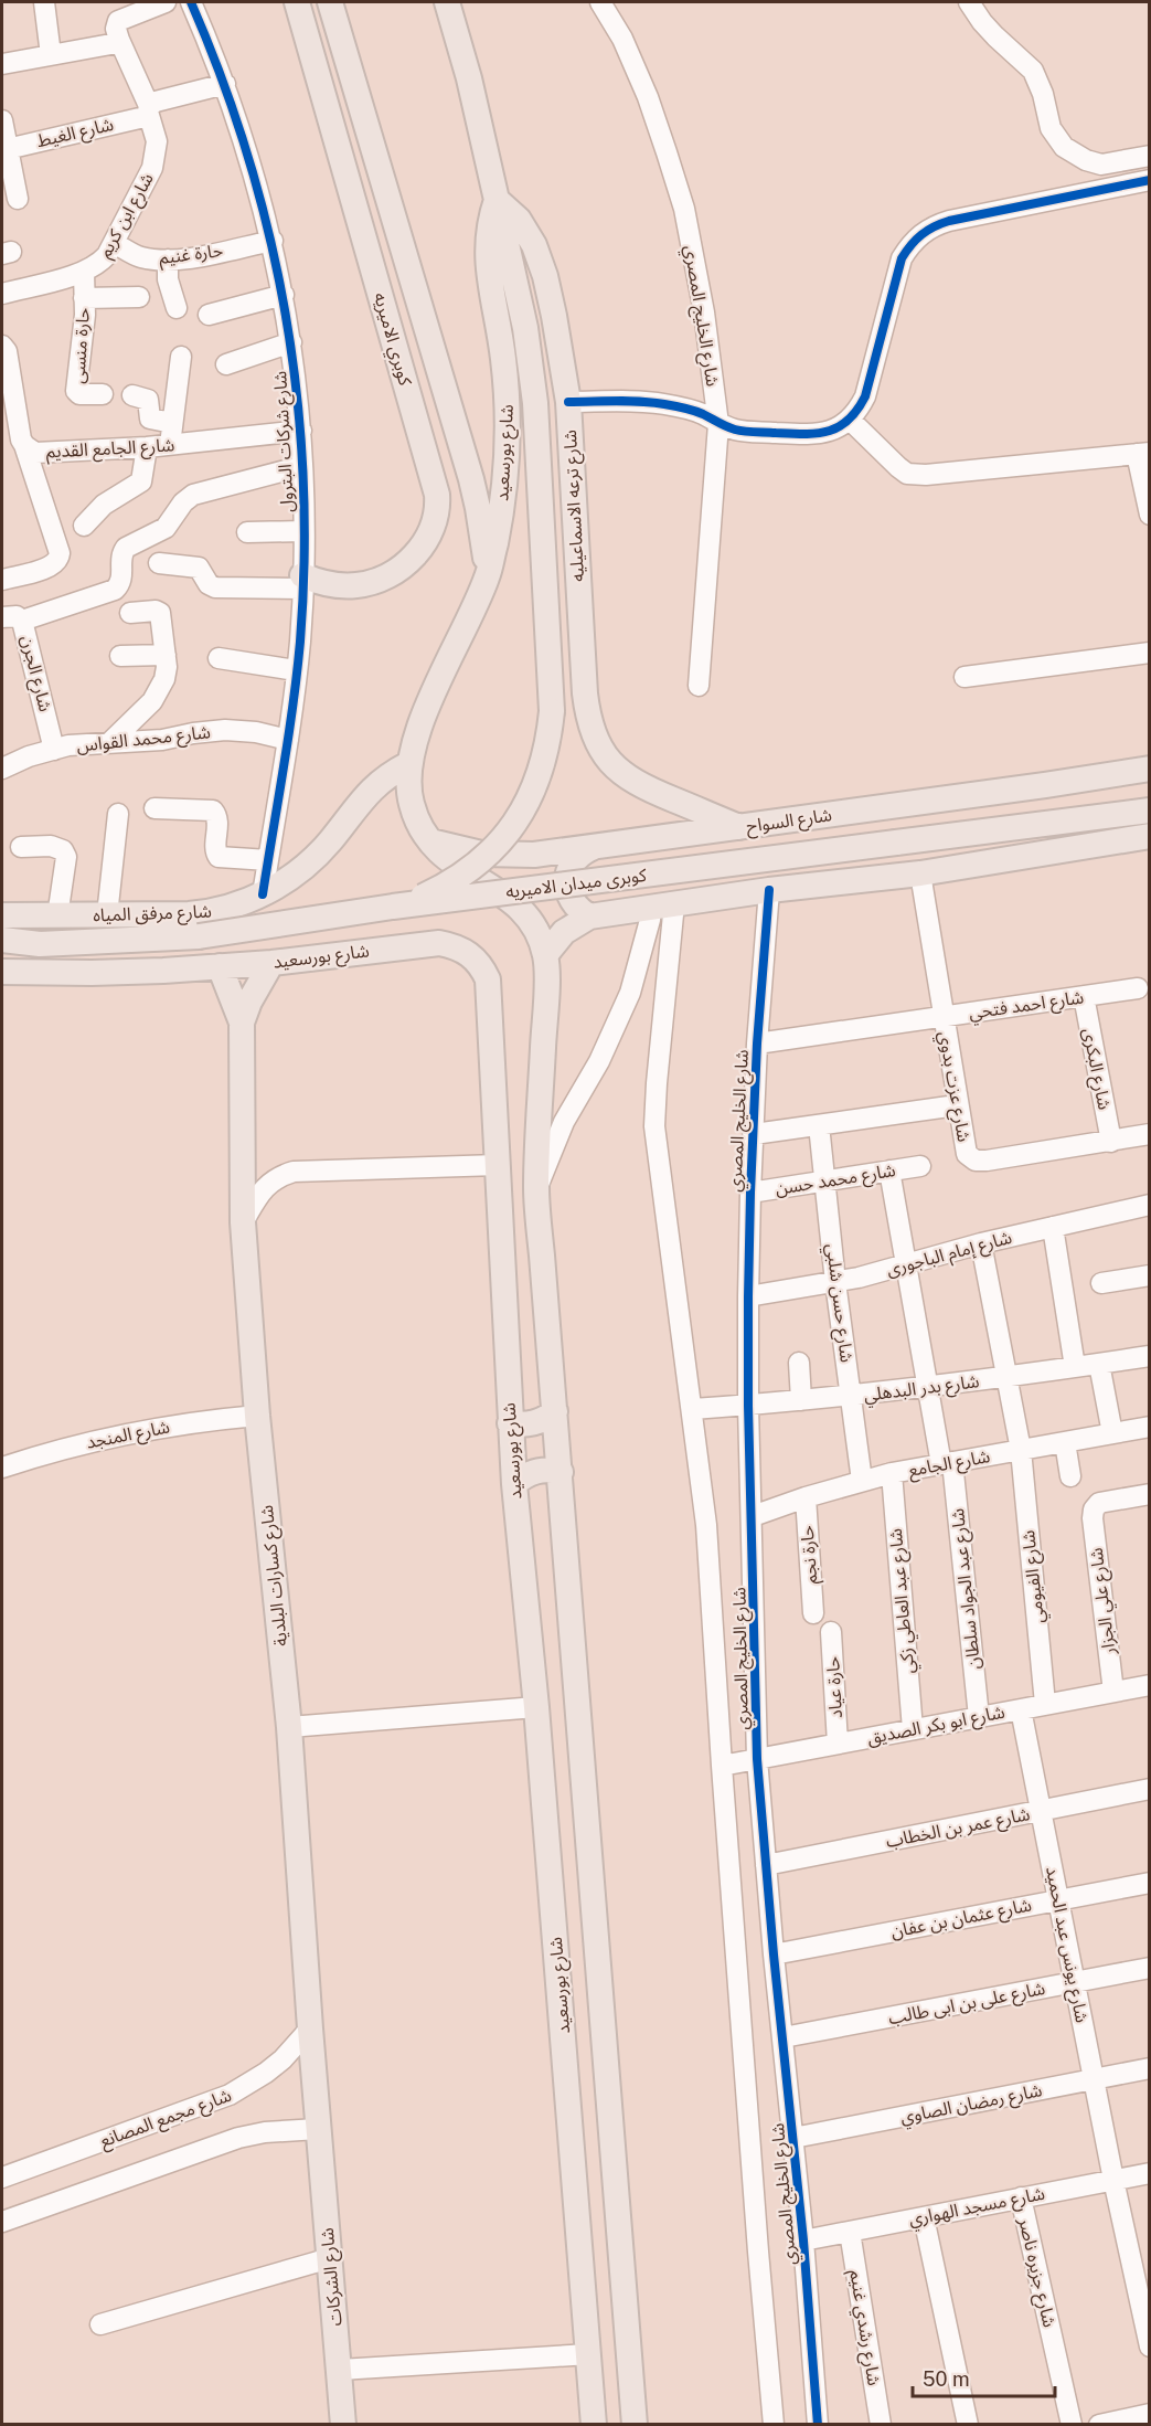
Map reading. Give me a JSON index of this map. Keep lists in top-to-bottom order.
{
  "streets": {
    "main road": [
      "كوبري الاميريه",
      "شارع بورسعيد",
      "شارع ترعه الاسماعيليه",
      "شارع السواح",
      "كوبرى ميدان الاميريه",
      "شارع مرفق المياه",
      "شارع كسارات البلدية",
      "شارع الشركات"
    ],
    "street": [
      "شارع الغيط",
      "شارع ابن كريم",
      "حارة غنيم",
      "شارع الخليج المصري",
      "حارة منسى",
      "شارع شركات البترول",
      "شارع الجامع القديم",
      "شارع الجرن",
      "شارع محمد القواس",
      "شارع احمد فتحي",
      "شارع البكرى",
      "شارع عزت بدوي",
      "شارع محمد حسن",
      "شارع إمام الباجورى",
      "شارع حسن شلبي",
      "شارع بدر البدهلي",
      "شارع المنجد",
      "شارع الجامع",
      "حارة نجم",
      "شارع الفيومي",
      "شارع عبد الجواد سلطان",
      "شارع عبد العاطي زكي",
      "شارع علي الجزار",
      "حارة عياد",
      "شارع ابو بكر الصديق",
      "شارع عمر بن الخطاب",
      "شارع عثمان بن عفان",
      "شارع يونس عبد الحميد",
      "شارع على بن ابى طالب",
      "شارع رمضان الصاوي",
      "شارع مجمع المصانع",
      "شارع مسجد الهواري",
      "شارع جزيره ناصر",
      "شارع رشدي غنيم"
    ]
  },
  "crossings": [
    ["شارع الغيط", "شارع ابن كريم"],
    ["شارع ابن كريم", "حارة غنيم"],
    ["شارع ابن كريم", "حارة منسى"],
    ["حارة غنيم", "شارع شركات البترول"],
    ["شارع الخليج المصري", "شارع احمد فتحي"],
    ["شارع الخليج المصري", "شارع محمد حسن"],
    ["شارع الخليج المصري", "شارع إمام الباجورى"],
    ["شارع الخليج المصري", "شارع بدر البدهلي"],
    ["شارع الخليج المصري", "شارع الجامع"],
    ["شارع الخليج المصري", "شارع ابو بكر الصديق"],
    ["شارع الخليج المصري", "شارع عمر بن الخطاب"],
    ["شارع الخليج المصري", "شارع عثمان بن عفان"],
    ["شارع الخليج المصري", "شارع على بن ابى طالب"],
    ["شارع الخليج المصري", "شارع رمضان الصاوي"],
    ["شارع الخليج المصري", "شارع مسجد الهواري"],
    ["كوبري الاميريه", "شارع شركات البترول"],
    ["كوبري الاميريه", "شارع بورسعيد"],
    ["شارع شركات البترول", "شارع الجامع القديم"],
    ["شارع شركات البترول", "شارع محمد القواس"],
    ["شارع شركات البترول", "شارع مرفق المياه"],
    ["شارع بورسعيد", "شارع ترعه الاسماعيليه"],
    ["شارع بورسعيد", "شارع السواح"],
    ["شارع بورسعيد", "شارع مرفق المياه"],
    ["شارع بورسعيد", "شارع كسارات البلدية"],
    ["شارع ترعه الاسماعيليه", "شارع السواح"],
    ["شارع الجرن", "شارع محمد القواس"],
    ["شارع احمد فتحي", "شارع البكرى"],
    ["شارع احمد فتحي", "شارع عزت بدوي"],
    ["شارع البكرى", "شارع عزت بدوي"],
    ["شارع محمد حسن", "شارع حسن شلبي"],
    ["شارع محمد حسن", "شارع عبد الجواد سلطان"],
    ["شارع إمام الباجورى", "شارع حسن شلبي"],
    ["شارع إمام الباجورى", "شارع الفيومي"],
    ["شارع إمام الباجورى", "شارع عبد الجواد سلطان"],
    ["شارع حسن شلبي", "شارع بدر البدهلي"],
    ["شارع حسن شلبي", "شارع الجامع"],
    ["شارع بدر البدهلي", "شارع الفيومي"],
    ["شارع بدر البدهلي", "شارع عبد الجواد سلطان"],
    ["شارع المنجد", "شارع كسارات البلدية"],
    ["شارع الجامع", "حارة نجم"],
    ["شارع الجامع", "شارع الفيومي"],
    ["شارع الجامع", "شارع عبد الجواد سلطان"],
    ["شارع الجامع", "شارع عبد العاطي زكي"],
    ["شارع كسارات البلدية", "شارع مجمع المصانع"],
    ["شارع كسارات البلدية", "شارع الشركات"],
    ["شارع الفيومي", "شارع ابو بكر الصديق"],
    ["شارع عبد الجواد سلطان", "شارع ابو بكر الصديق"],
    ["شارع عبد العاطي زكي", "شارع ابو بكر الصديق"],
    ["شارع علي الجزار", "شارع ابو بكر الصديق"],
    ["حارة عياد", "شارع ابو بكر الصديق"],
    ["شارع ابو بكر الصديق", "شارع يونس عبد الحميد"],
    ["شارع عمر بن الخطاب", "شارع يونس عبد الحميد"],
    ["شارع عثمان بن عفان", "شارع يونس عبد الحميد"],
    ["شارع يونس عبد الحميد", "شارع على بن ابى طالب"],
    ["شارع يونس عبد الحميد", "شارع رمضان الصاوي"],
    ["شارع يونس عبد الحميد", "شارع مسجد الهواري"],
    ["شارع مسجد الهواري", "شارع جزيره ناصر"],
    ["شارع مسجد الهواري", "شارع رشدي غنيم"]
  ],
  "scale_bar": "50 m"
}
